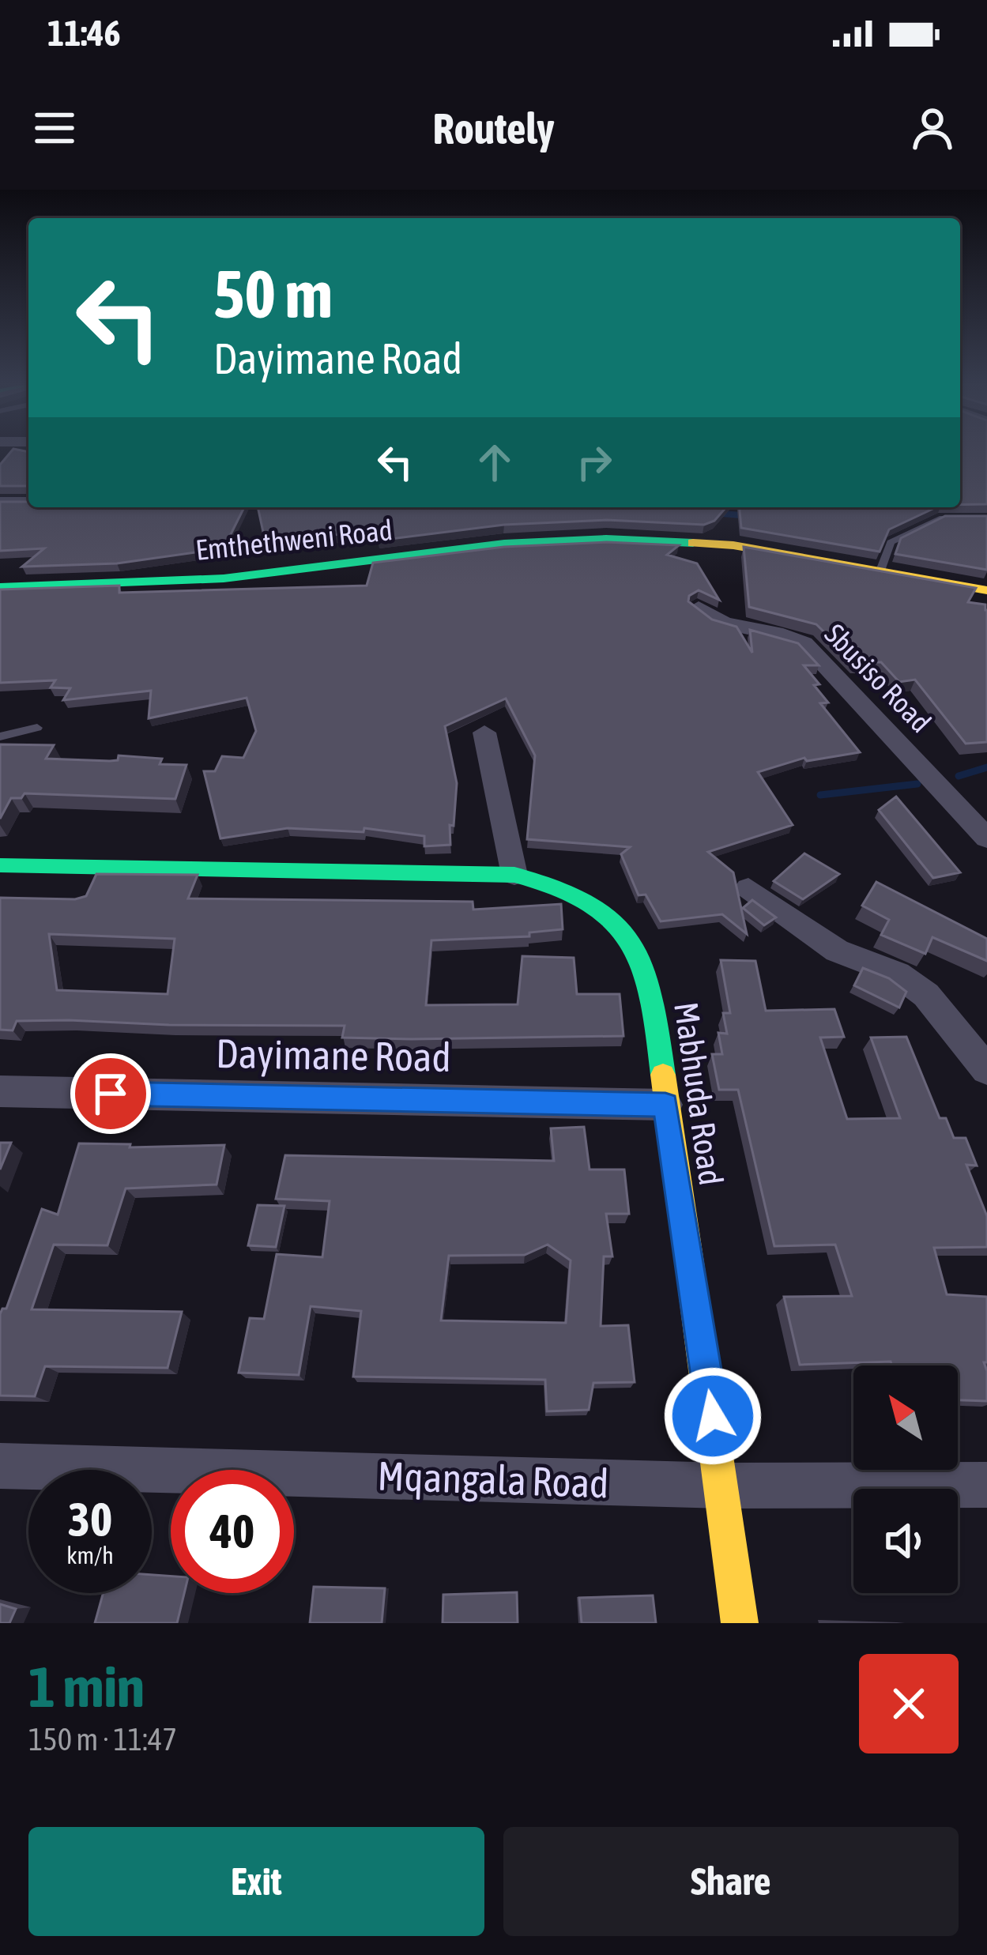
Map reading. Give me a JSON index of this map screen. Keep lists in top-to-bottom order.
{
  "streets": {
    "street": [
      "Emthethweni Road",
      "Sbusiso Road",
      "Dayimane Road",
      "Mabhuda Road",
      "Mqangala Road"
    ]
  },
  "crossings": [
    ["Dayimane Road", "Mabhuda Road"],
    ["Mabhuda Road", "Mqangala Road"]
  ],
  "north": "top left",
  "page": {
    "status": "11:46",
    "header": "Routely",
    "turn": ["50 m", "Dayimane Road"],
    "speed": "30 km/h",
    "limit": "40",
    "heading": ["1 min", "150 m · 11:47"],
    "buttons": ["Exit", "Share"]
  }
}
